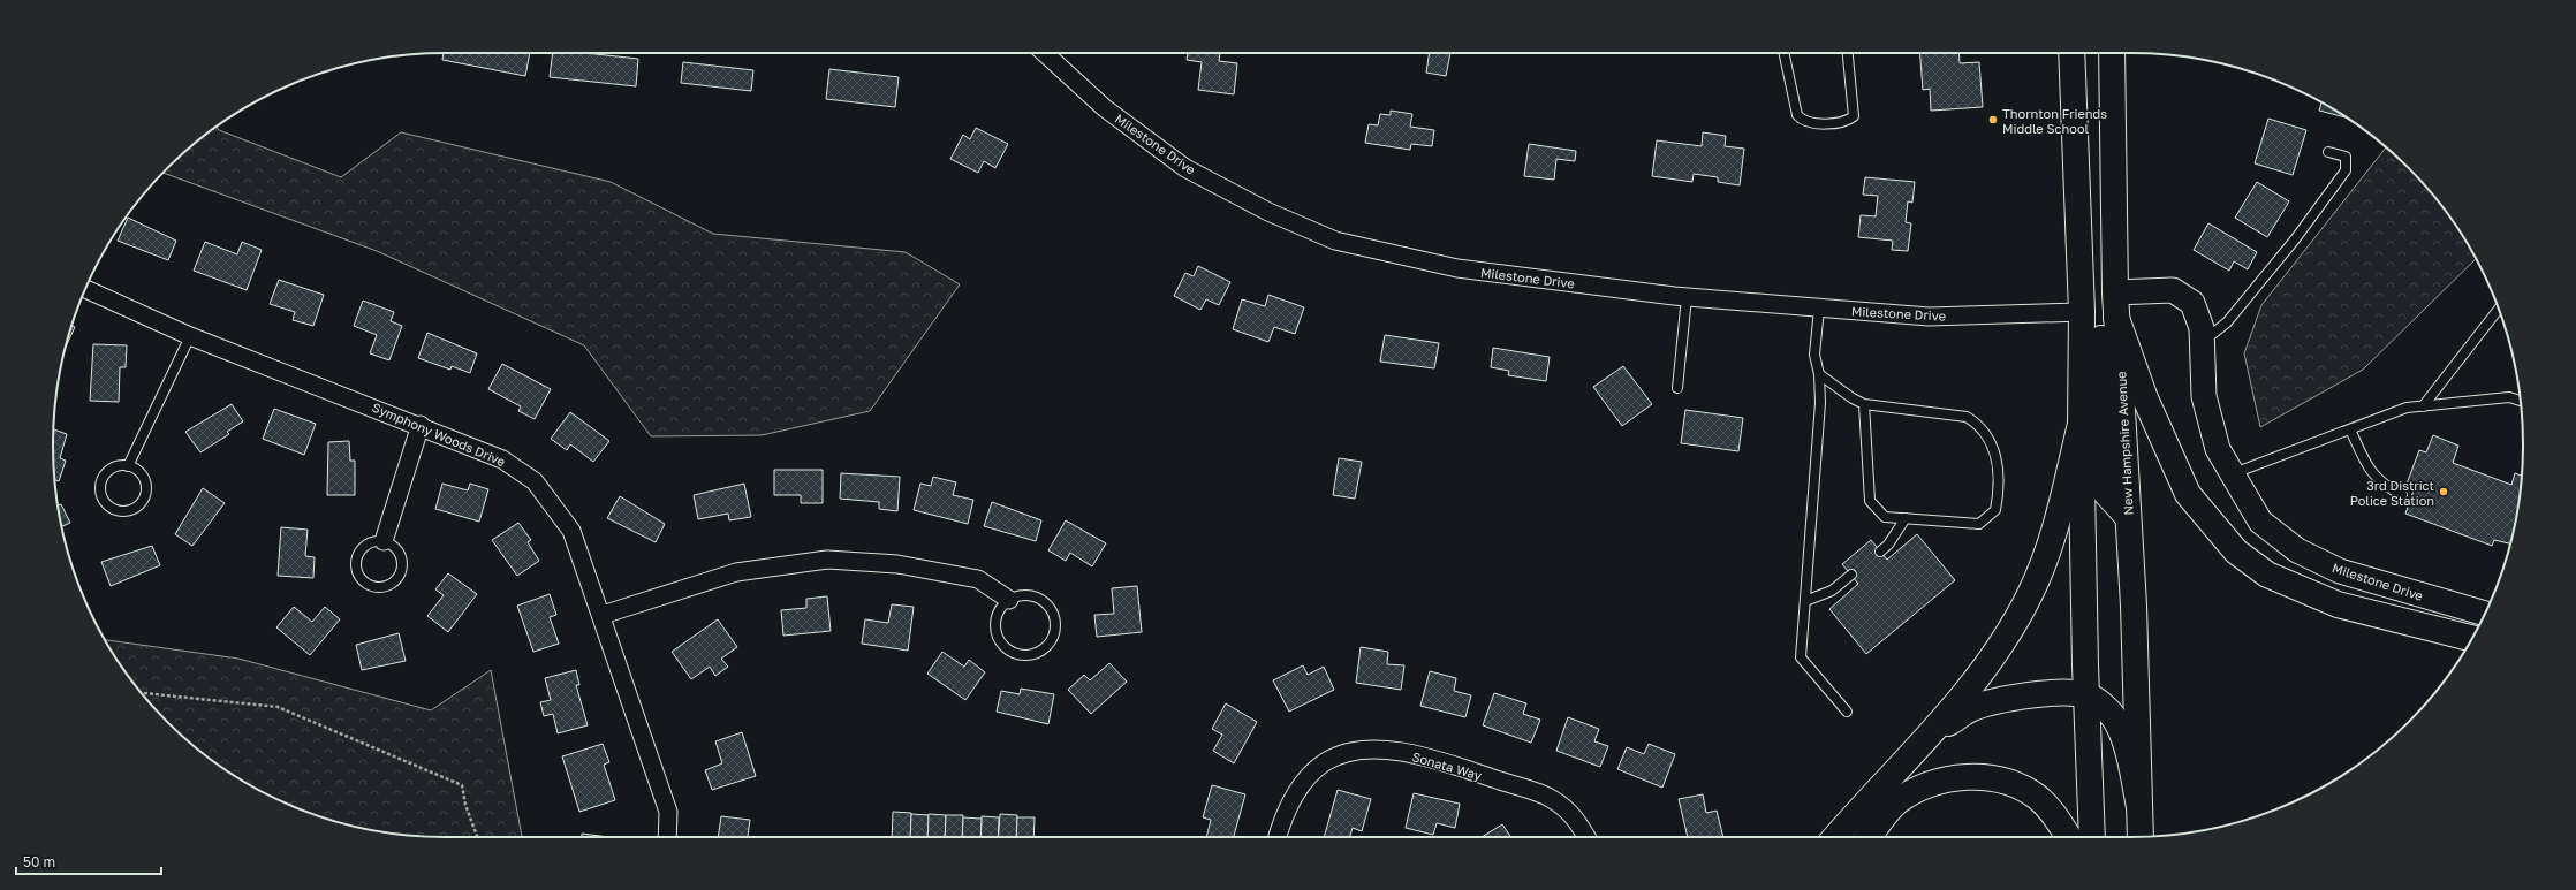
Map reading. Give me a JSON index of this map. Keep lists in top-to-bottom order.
{
  "streets": {
    "main road": ["New Hampshire Avenue"],
    "street": ["Milestone Drive", "Symphony Woods Drive", "Sonata Way"]
  },
  "crossings": [
    ["Milestone Drive", "New Hampshire Avenue"]
  ],
  "places": ["Thornton Friends Middle School", "3rd District Police Station"],
  "scale_bar": "50 m"
}
